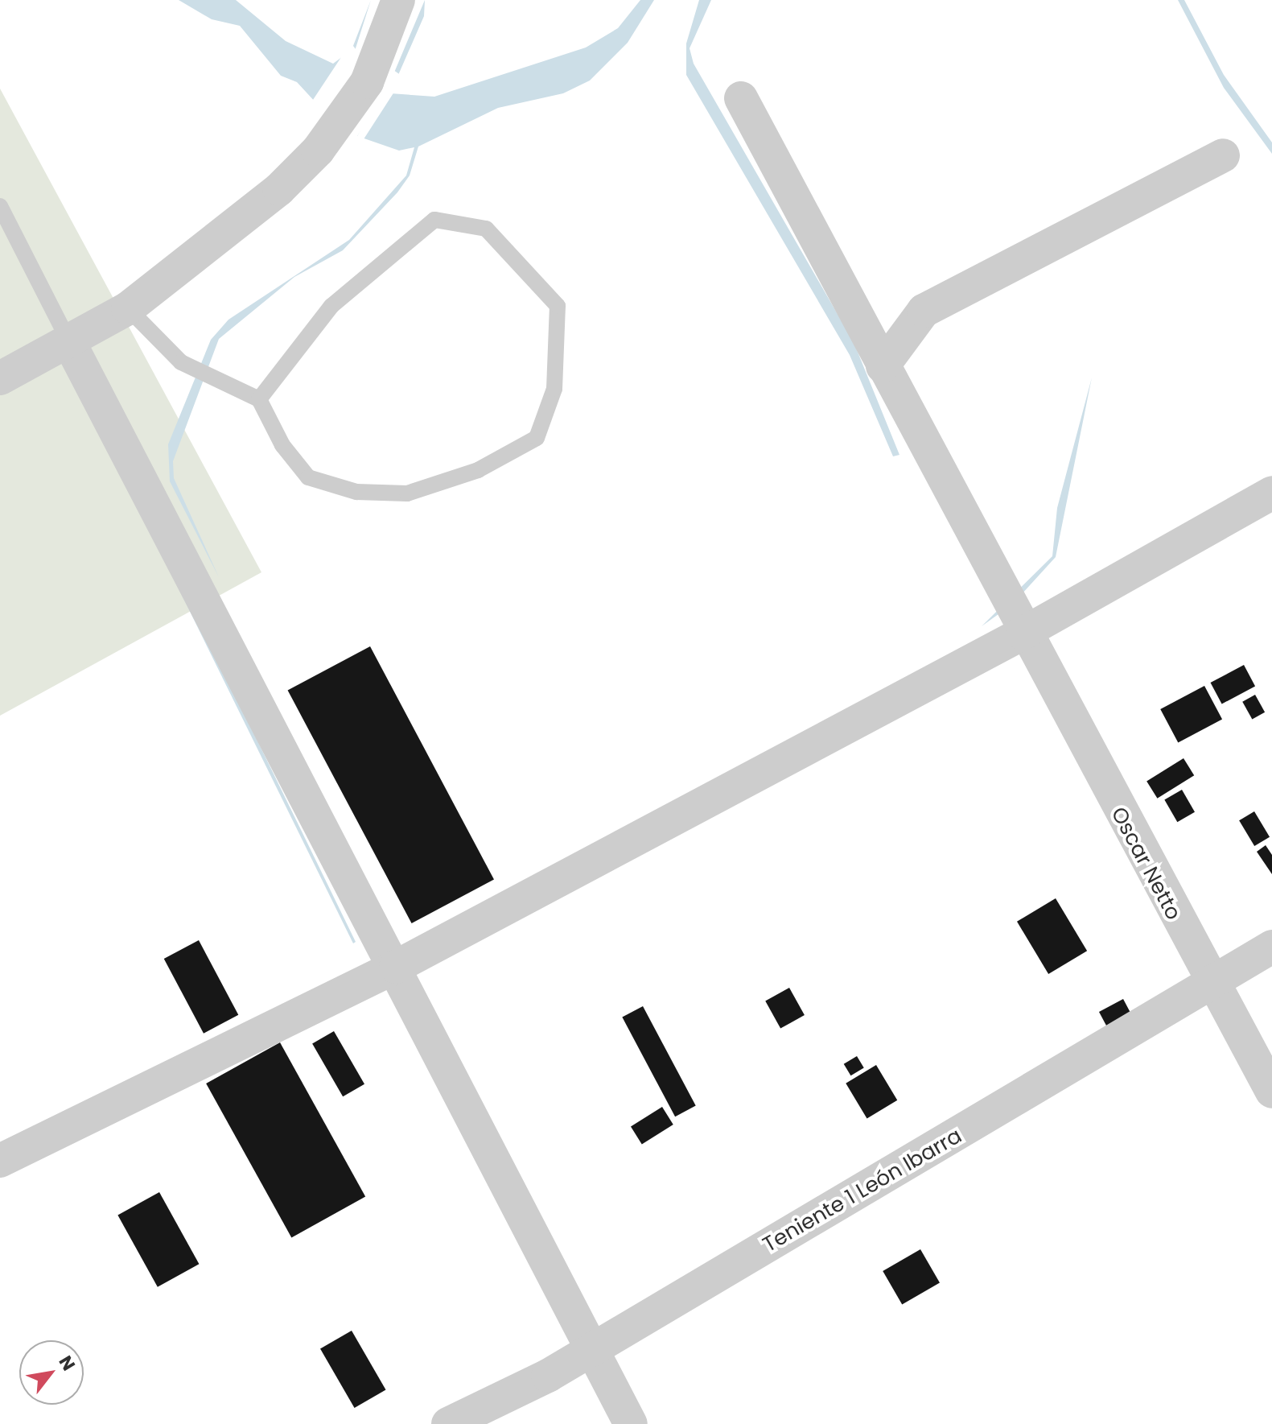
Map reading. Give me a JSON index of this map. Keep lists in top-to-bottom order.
{
  "streets": {
    "street": ["Oscar Netto", "Teniente 1 León Ibarra"]
  },
  "crossings": [
    ["Oscar Netto", "Teniente 1 León Ibarra"]
  ],
  "north": "top right"
}
